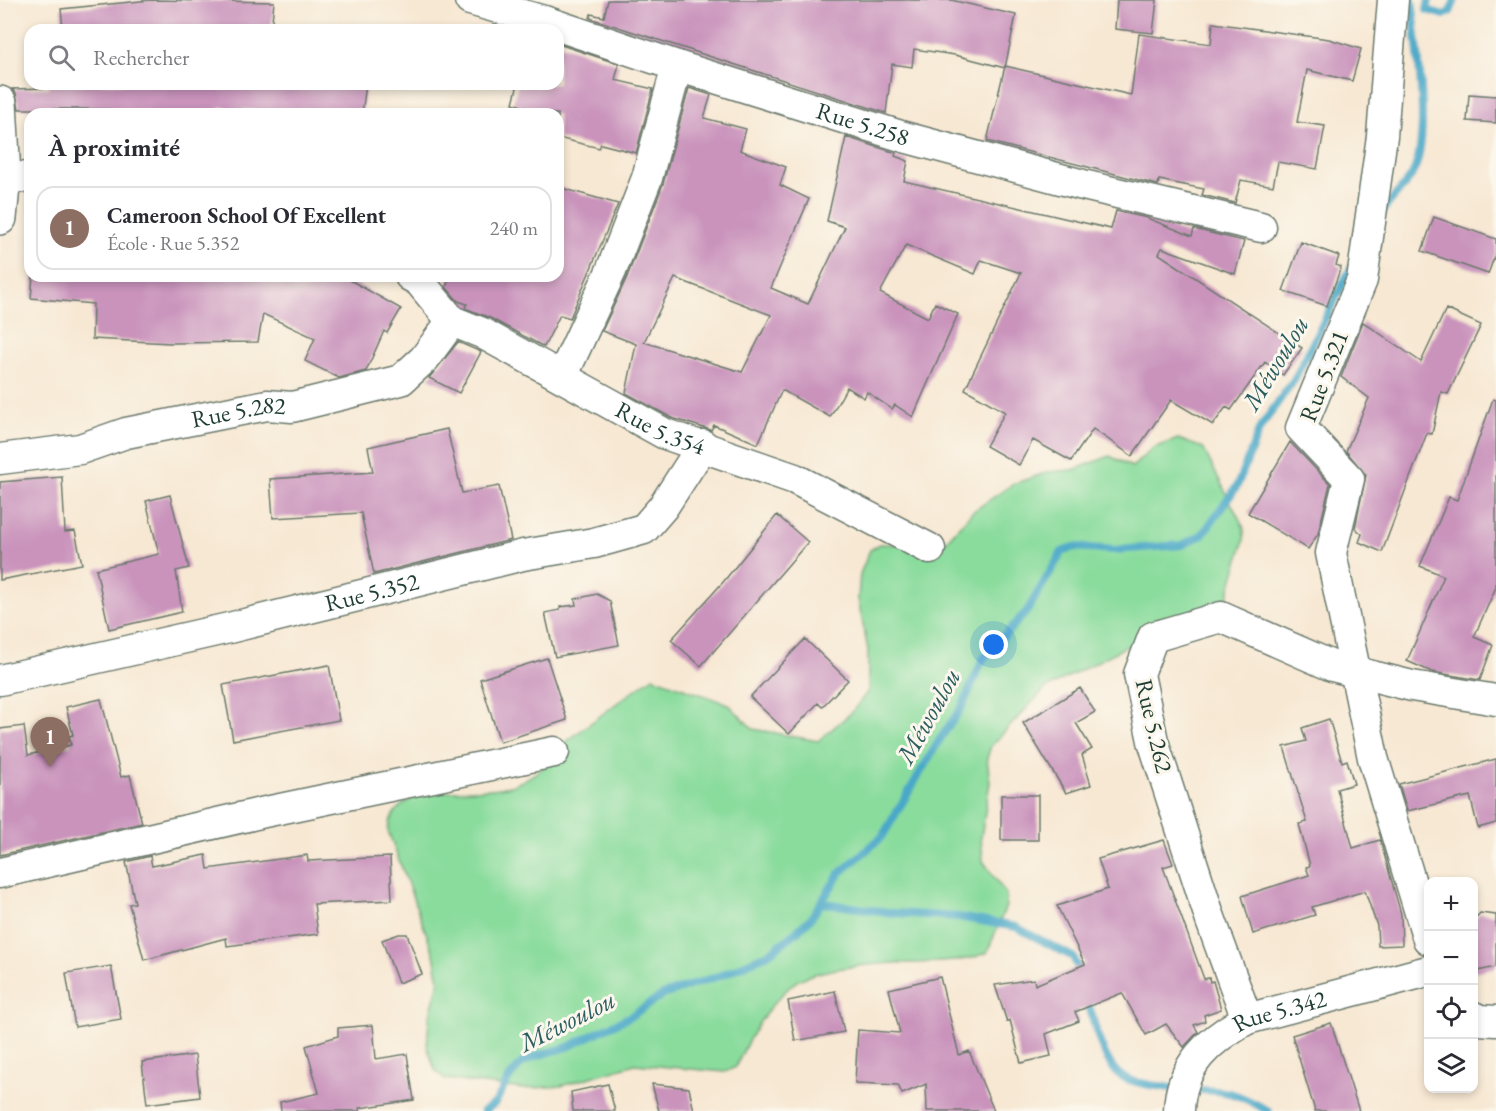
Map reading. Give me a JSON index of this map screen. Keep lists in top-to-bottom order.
{
  "streets": {
    "street": [
      "Rue 5.258",
      "Rue 5.321",
      "Rue 5.282",
      "Rue 5.354",
      "Rue 5.352",
      "Rue 5.262",
      "Rue 5.342"
    ]
  },
  "crossings": [
    ["Rue 5.321", "Rue 5.262"],
    ["Rue 5.282", "Rue 5.354"],
    ["Rue 5.354", "Rue 5.352"],
    ["Rue 5.262", "Rue 5.342"]
  ],
  "water": ["Méwoulou"],
  "page": {
    "search": "Rechercher",
    "heading": "À proximité",
    "list": [
      {
        "mark": "1",
        "name": "Cameroon School Of Excellent",
        "note": "École · Rue 5.352",
        "value": "240 m"
      }
    ],
    "pins": "1",
    "map_buttons": ["+", "−"]
  }
}
